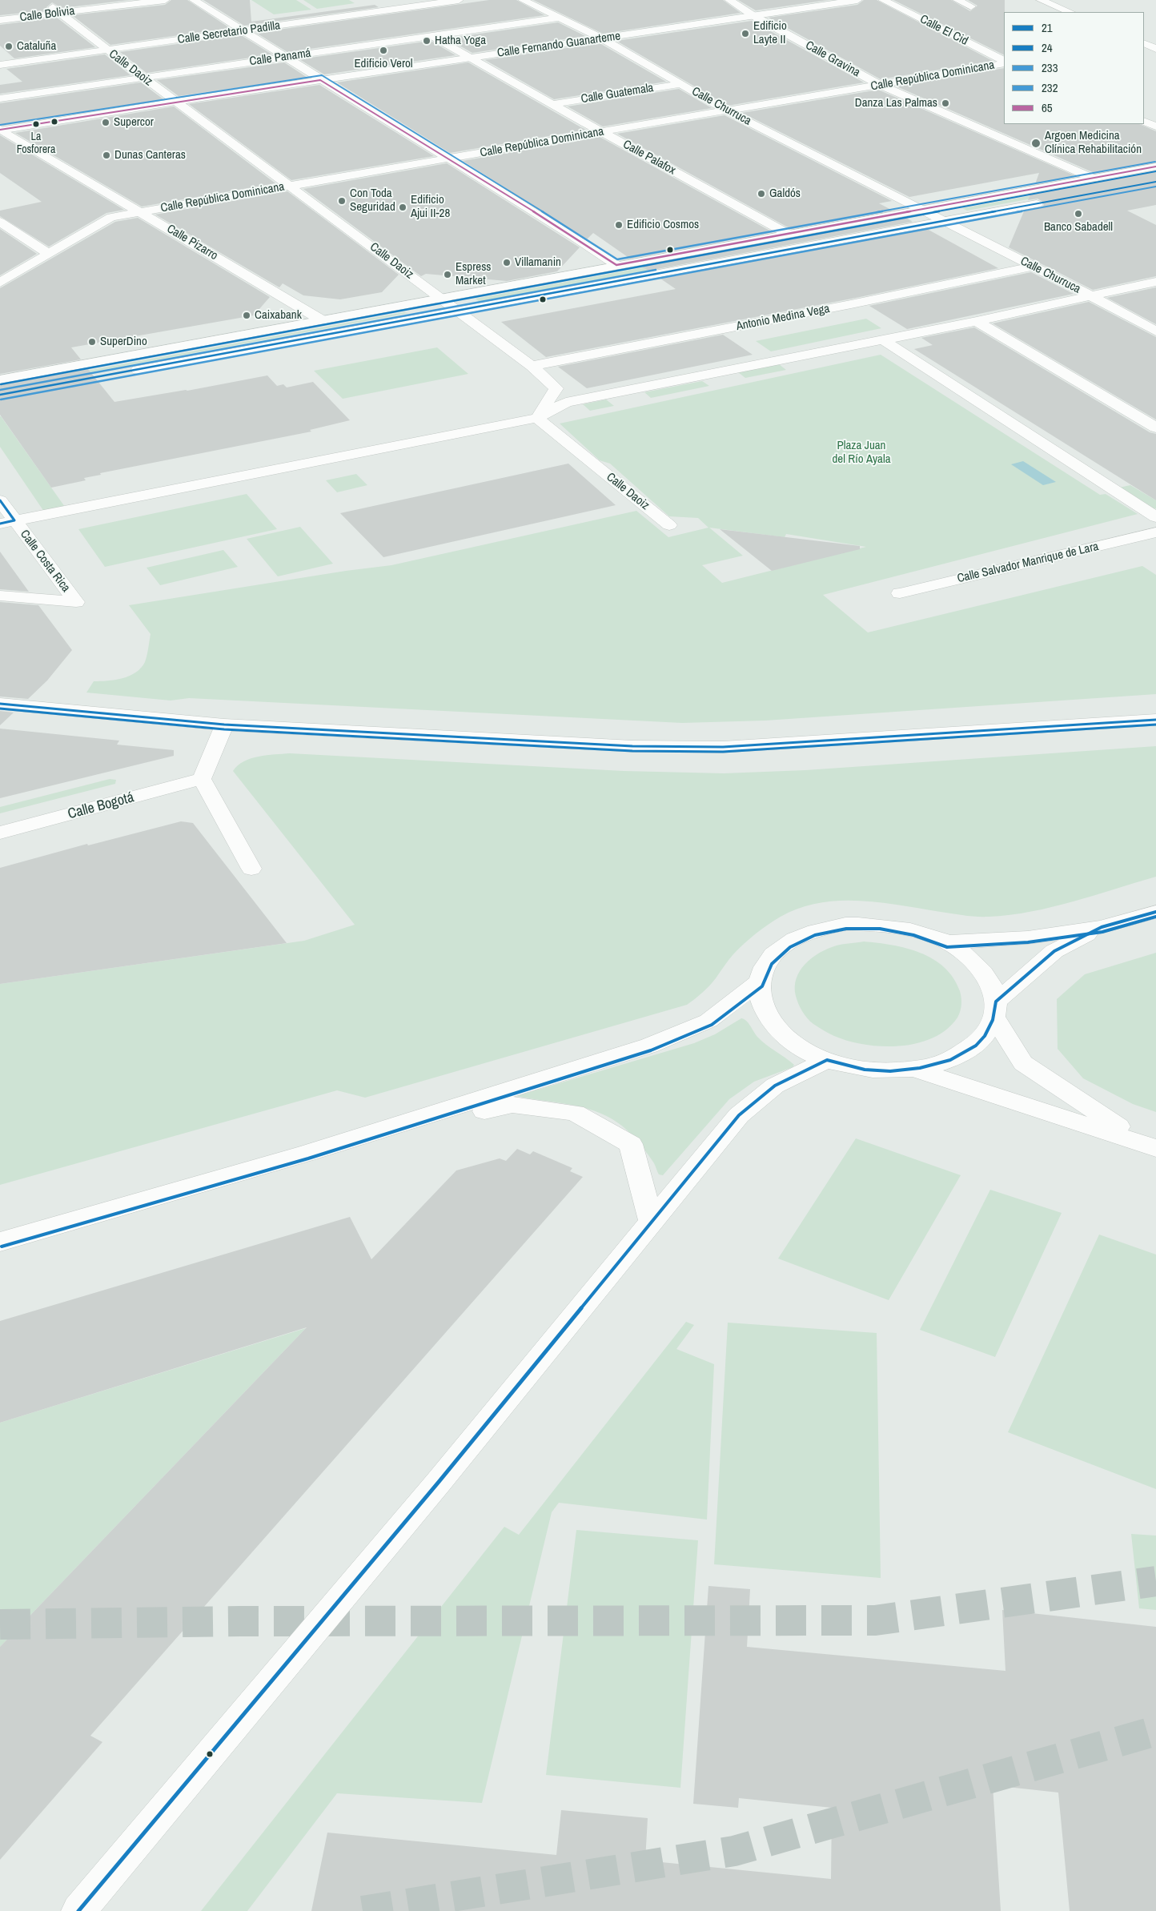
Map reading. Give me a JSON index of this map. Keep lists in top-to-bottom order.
{
  "streets": {
    "street": [
      "Calle Bolivia",
      "Calle El Cid",
      "Calle Secretario Padilla",
      "Calle Fernando Guanarteme",
      "Calle Panamá",
      "Calle Gravina",
      "Calle Daoiz",
      "Calle República Dominicana",
      "Calle Guatemala",
      "Calle Churruca",
      "Calle Palafox",
      "Calle Pizarro",
      "Antonio Medina Vega",
      "Calle Costa Rica",
      "Calle Salvador Manrique de Lara",
      "Calle Bogotá"
    ]
  },
  "crossings": [
    ["Calle Bolivia", "Calle Daoiz"],
    ["Calle Secretario Padilla", "Calle Daoiz"],
    ["Calle Fernando Guanarteme", "Calle Gravina"],
    ["Calle Fernando Guanarteme", "Calle Daoiz"],
    ["Calle Fernando Guanarteme", "Calle Churruca"],
    ["Calle Fernando Guanarteme", "Calle Palafox"],
    ["Calle Fernando Guanarteme", "Calle Pizarro"],
    ["Calle Panamá", "Calle Daoiz"],
    ["Calle Panamá", "Calle Churruca"],
    ["Calle Panamá", "Calle Palafox"],
    ["Calle Gravina", "Calle República Dominicana"],
    ["Calle Daoiz", "Calle República Dominicana"],
    ["Calle Daoiz", "Antonio Medina Vega"],
    ["Calle República Dominicana", "Calle Churruca"],
    ["Calle República Dominicana", "Calle Palafox"],
    ["Calle República Dominicana", "Calle Pizarro"],
    ["Calle Guatemala", "Calle Churruca"],
    ["Calle Guatemala", "Calle Palafox"],
    ["Calle Churruca", "Antonio Medina Vega"]
  ],
  "parks": ["Plaza Juan del Río Ayala"],
  "places": [
    "Edificio Layte II",
    "Hatha Yoga",
    "Cataluña",
    "Edificio Verol",
    "Danza Las Palmas",
    "Supercor",
    "La Fosforera",
    "Argoen Medicina Clínica Rehabilitación",
    "Dunas Canteras",
    "Galdós",
    "Con Toda Seguridad",
    "Edificio Ajui II-28",
    "Banco Sabadell",
    "Edificio Cosmos",
    "Villamanin",
    "Espress Market",
    "Caixabank",
    "SuperDino"
  ],
  "lines": [
    "transit line 233",
    "transit line 65",
    "transit line 24",
    "transit line 21",
    "transit line 232"
  ],
  "legend": [
    "21",
    "24",
    "233",
    "232",
    "65"
  ]
}
